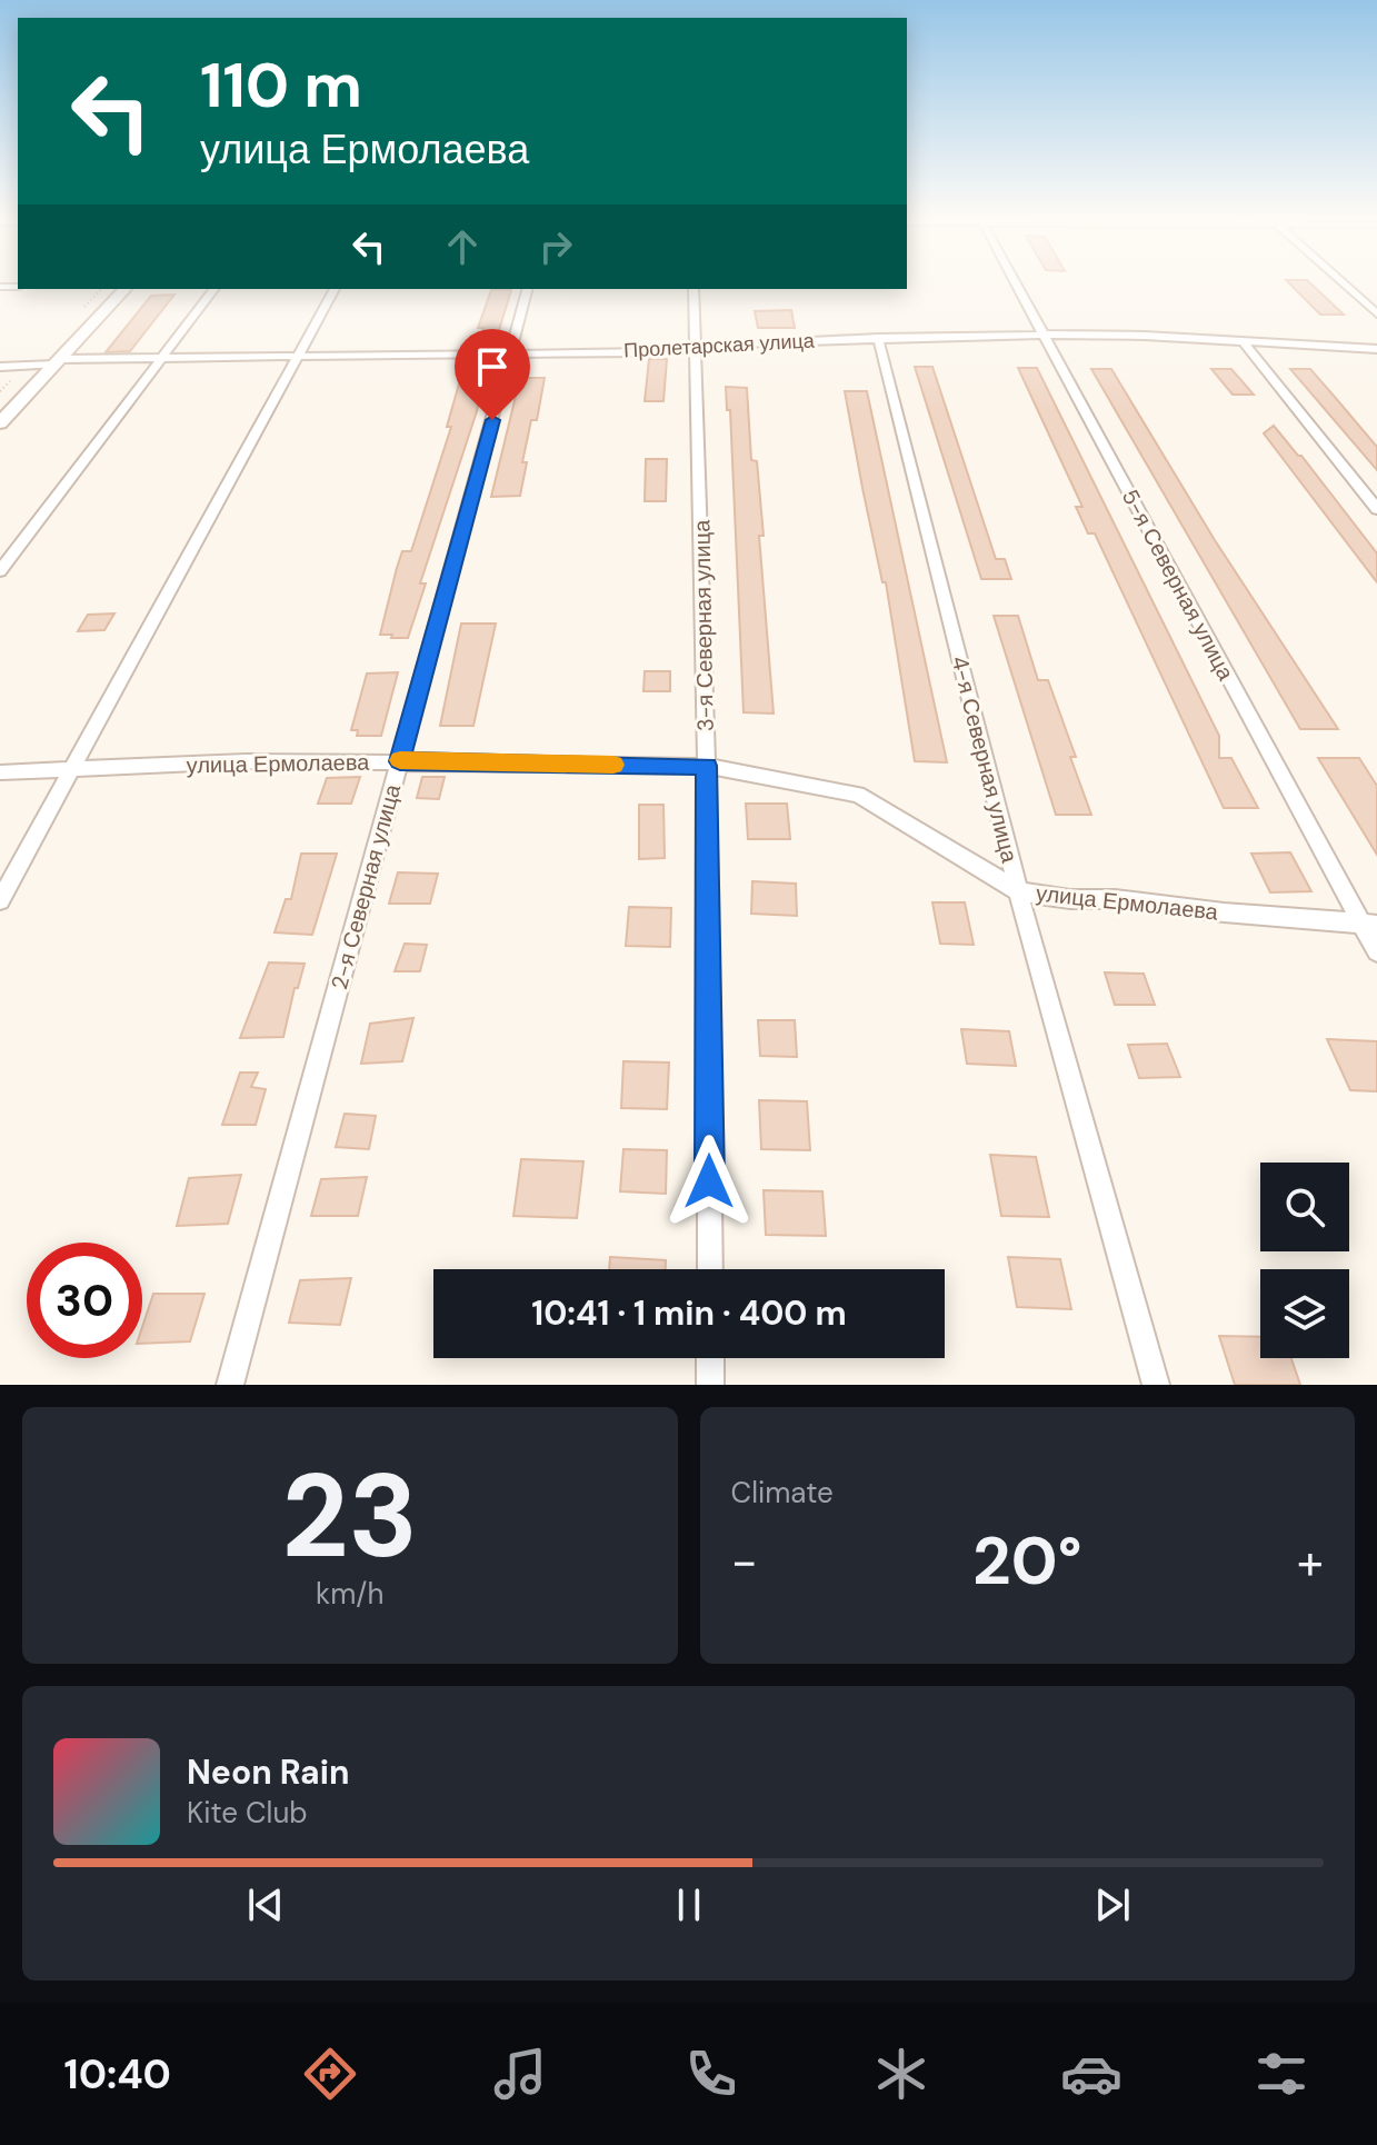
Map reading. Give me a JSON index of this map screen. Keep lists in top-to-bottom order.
{
  "streets": {
    "street": [
      "Пролетарская улица",
      "5-я Северная улица",
      "3-я Северная улица",
      "4-я Северная улица",
      "улица Ермолаева",
      "2-я Северная улица"
    ]
  },
  "crossings": [
    ["Пролетарская улица", "5-я Северная улица"],
    ["Пролетарская улица", "3-я Северная улица"],
    ["Пролетарская улица", "4-я Северная улица"],
    ["Пролетарская улица", "2-я Северная улица"],
    ["5-я Северная улица", "улица Ермолаева"],
    ["3-я Северная улица", "улица Ермолаева"],
    ["4-я Северная улица", "улица Ермолаева"],
    ["улица Ермолаева", "2-я Северная улица"]
  ],
  "page": {
    "turn": ["110 m", "улица Ермолаева"],
    "limit": "30",
    "trip": "10:41 · 1 min · 400 m",
    "tile": [
      ["23", "km/h"],
      "Climate"
    ],
    "heat": ["−", "20°", "+"],
    "song": ["Neon Rain", "Kite Club"],
    "tabs": "10:40"
  }
}
